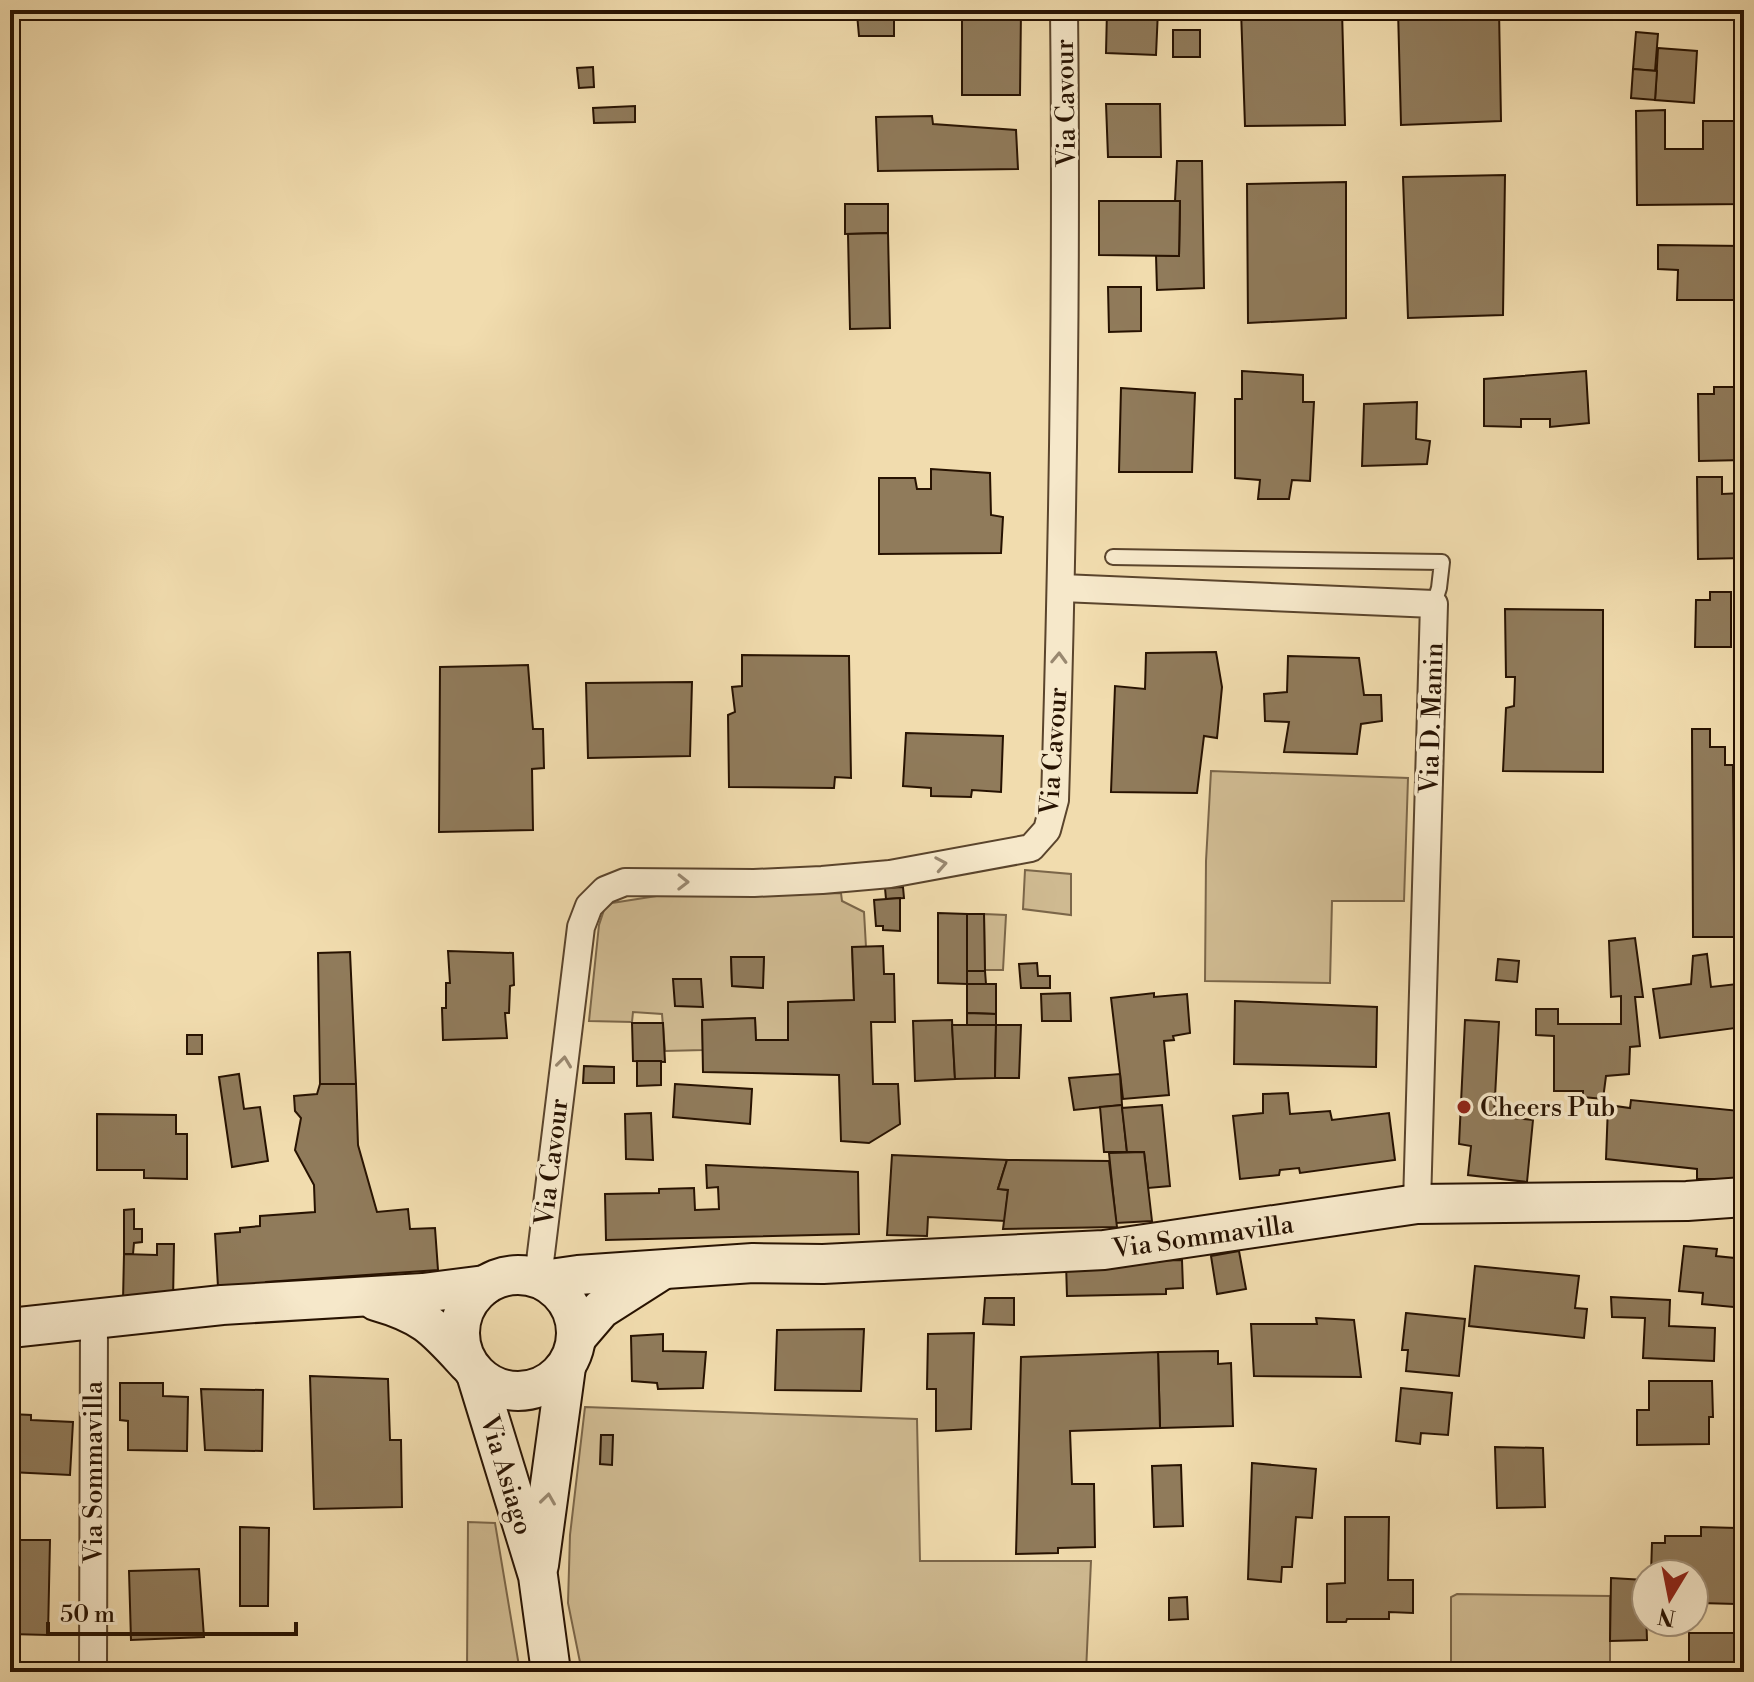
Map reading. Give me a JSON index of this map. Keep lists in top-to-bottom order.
{
  "streets": {
    "main road": ["Via Sommavilla", "Via Asiago"],
    "street": ["Via Cavour", "Via D. Manin"]
  },
  "crossings": [
    ["Via Cavour", "Via D. Manin"],
    ["Via Cavour", "Via Sommavilla"],
    ["Via Cavour", "Via Asiago"],
    ["Via D. Manin", "Via Sommavilla"],
    ["Via Sommavilla", "Via Asiago"]
  ],
  "one_way": ["Via Asiago"],
  "places": ["Cheers Pub"],
  "scale_bar": "50 m",
  "north": "bottom"
}
